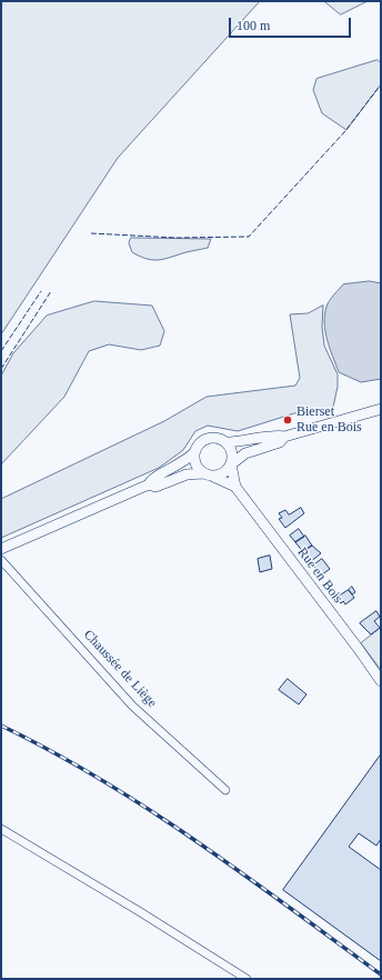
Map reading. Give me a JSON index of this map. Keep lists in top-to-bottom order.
{
  "streets": {
    "main road": ["Rue en Bois"],
    "street": ["Chaussée de Liège"]
  },
  "places": ["Bierset Rue en Bois"],
  "scale_bar": "100 m"
}
